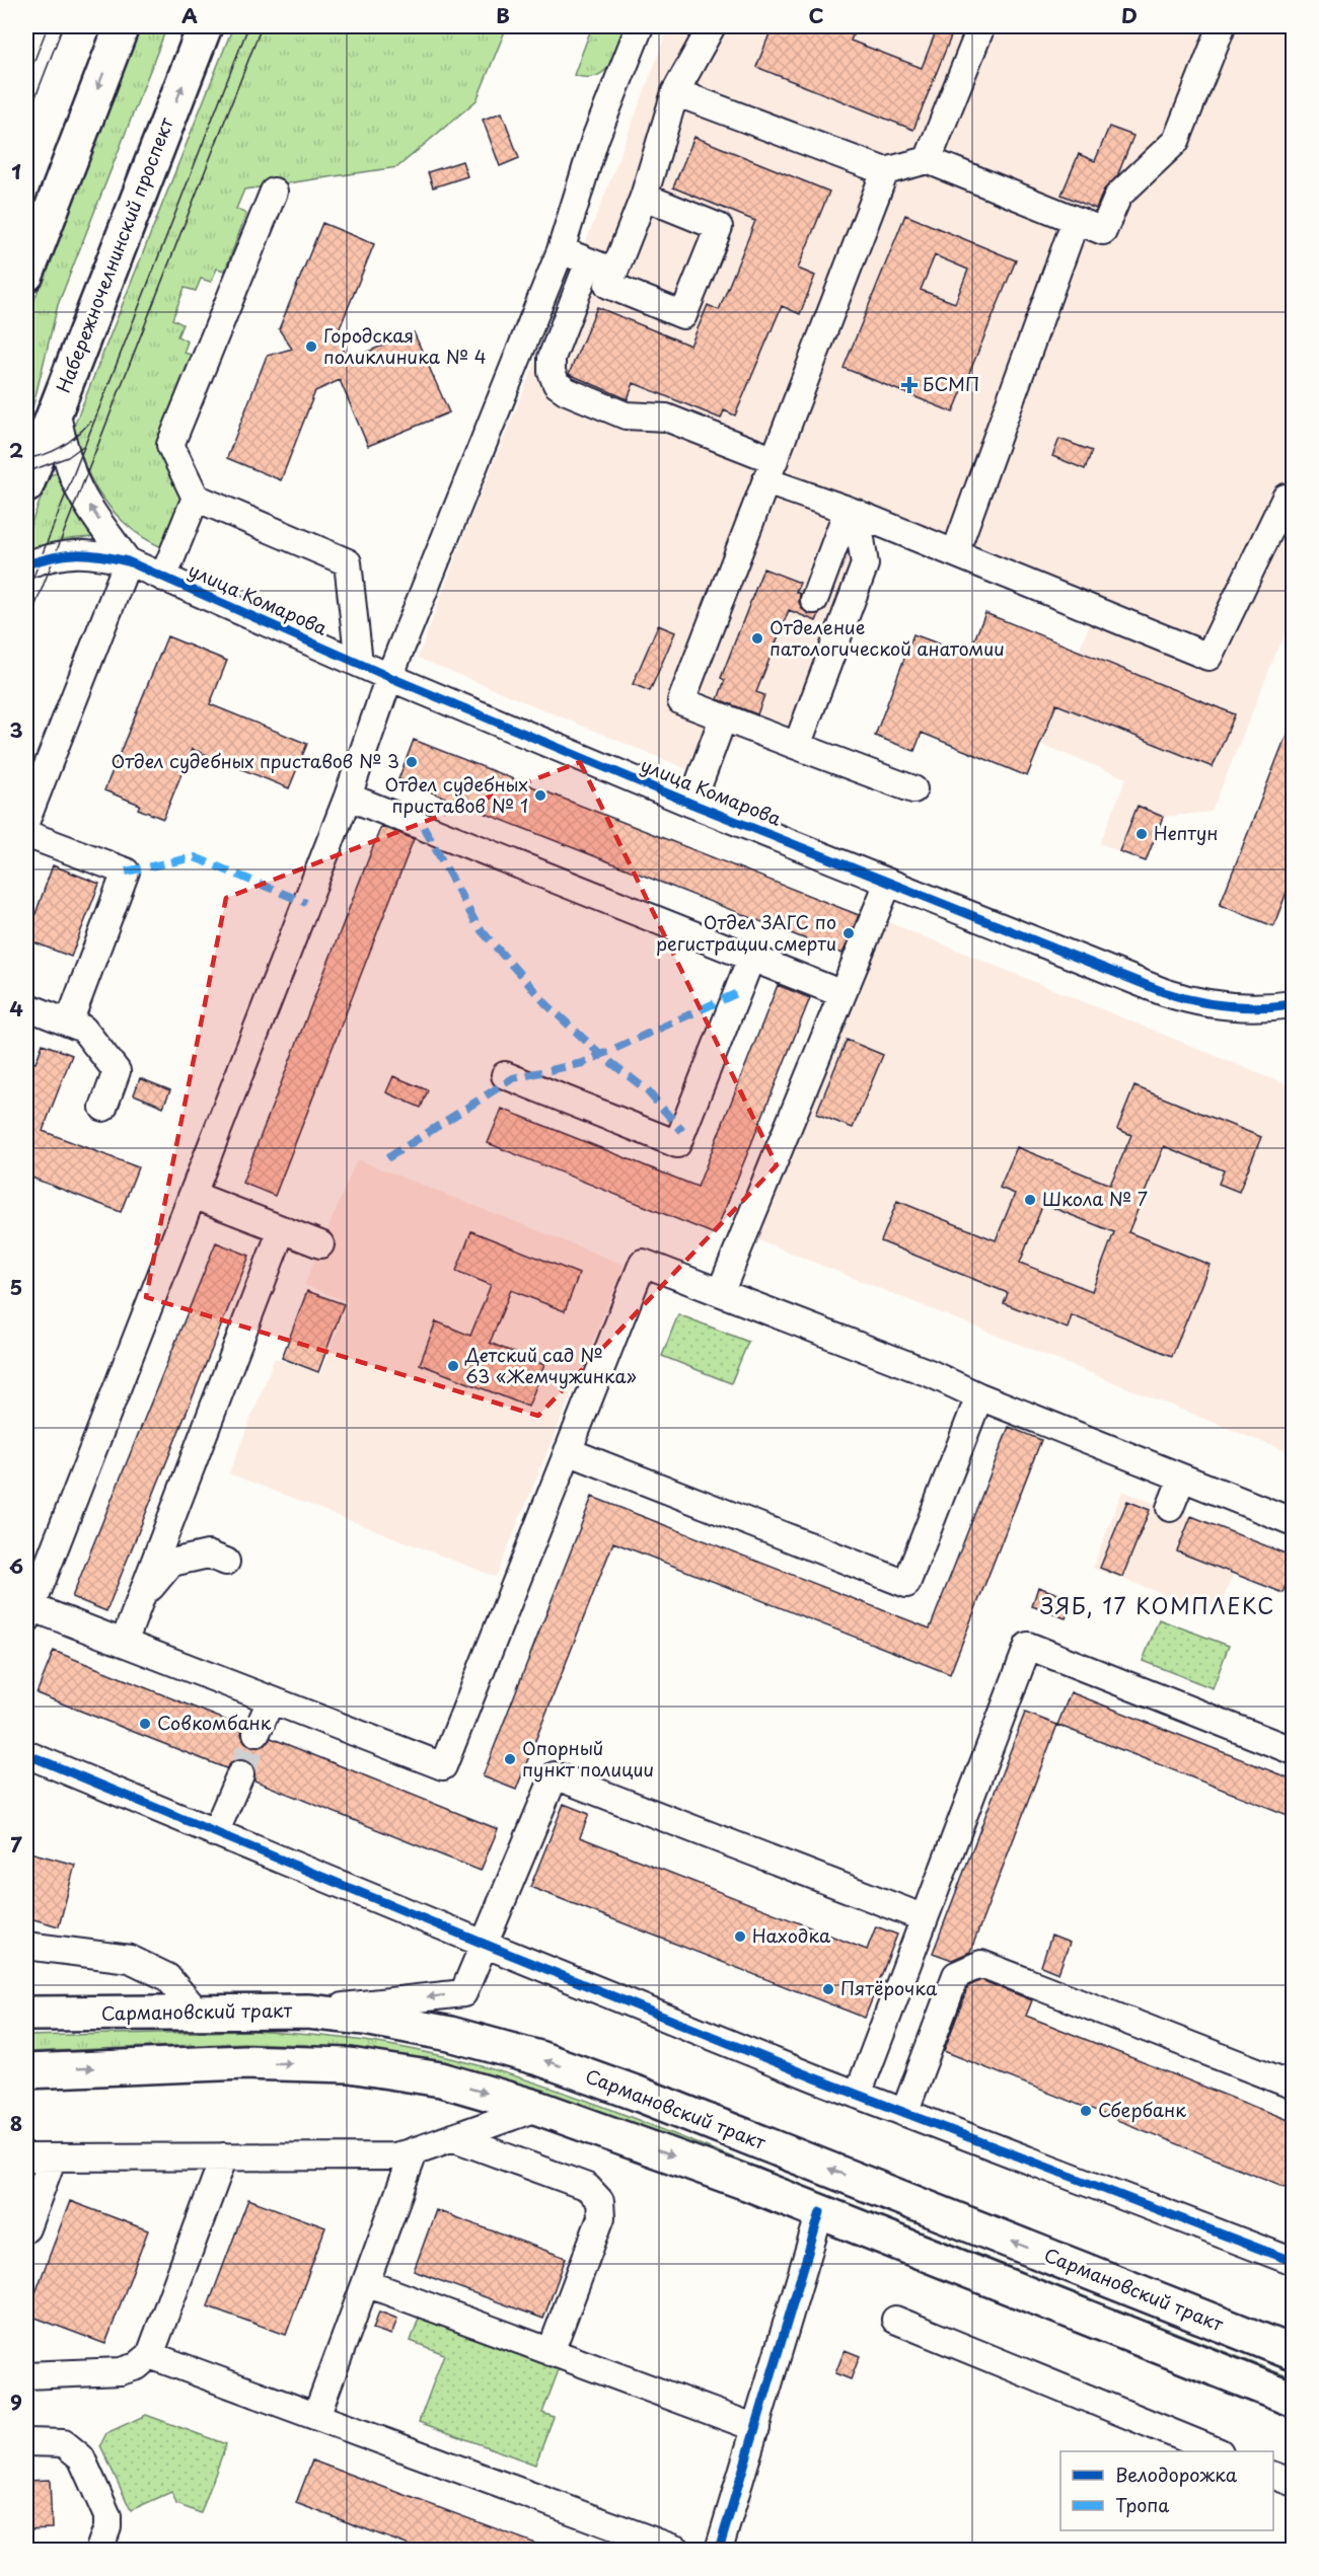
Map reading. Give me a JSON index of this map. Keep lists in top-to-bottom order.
{
  "streets": {
    "main road": ["Набережночелнинский проспект", "Сармановский тракт"],
    "street": ["улица Комарова"]
  },
  "districts": ["ЗЯБ, 17 КОМПЛЕКС"],
  "places": {
    "other": [
      "Городская поликлиника № 4",
      "Отделение патологической анатомии",
      "Отдел судебных приставов № 3",
      "Отдел судебных приставов № 1",
      "Нептун",
      "Отдел ЗАГС по регистрации смерти",
      "Школа № 7",
      "Детский сад № 63 «Жемчужинка»",
      "Совкомбанк",
      "Опорный пункт полиции",
      "Находка",
      "Пятёрочка",
      "Сбербанк"
    ],
    "health": ["БСМП"]
  },
  "legend": ["Велодорожка", "Тропа"],
  "grid": {
    "columns": [
      "A",
      "B",
      "C",
      "D"
    ],
    "rows": [
      "1",
      "2",
      "3",
      "4",
      "5",
      "6",
      "7",
      "8",
      "9"
    ]
  }
}
